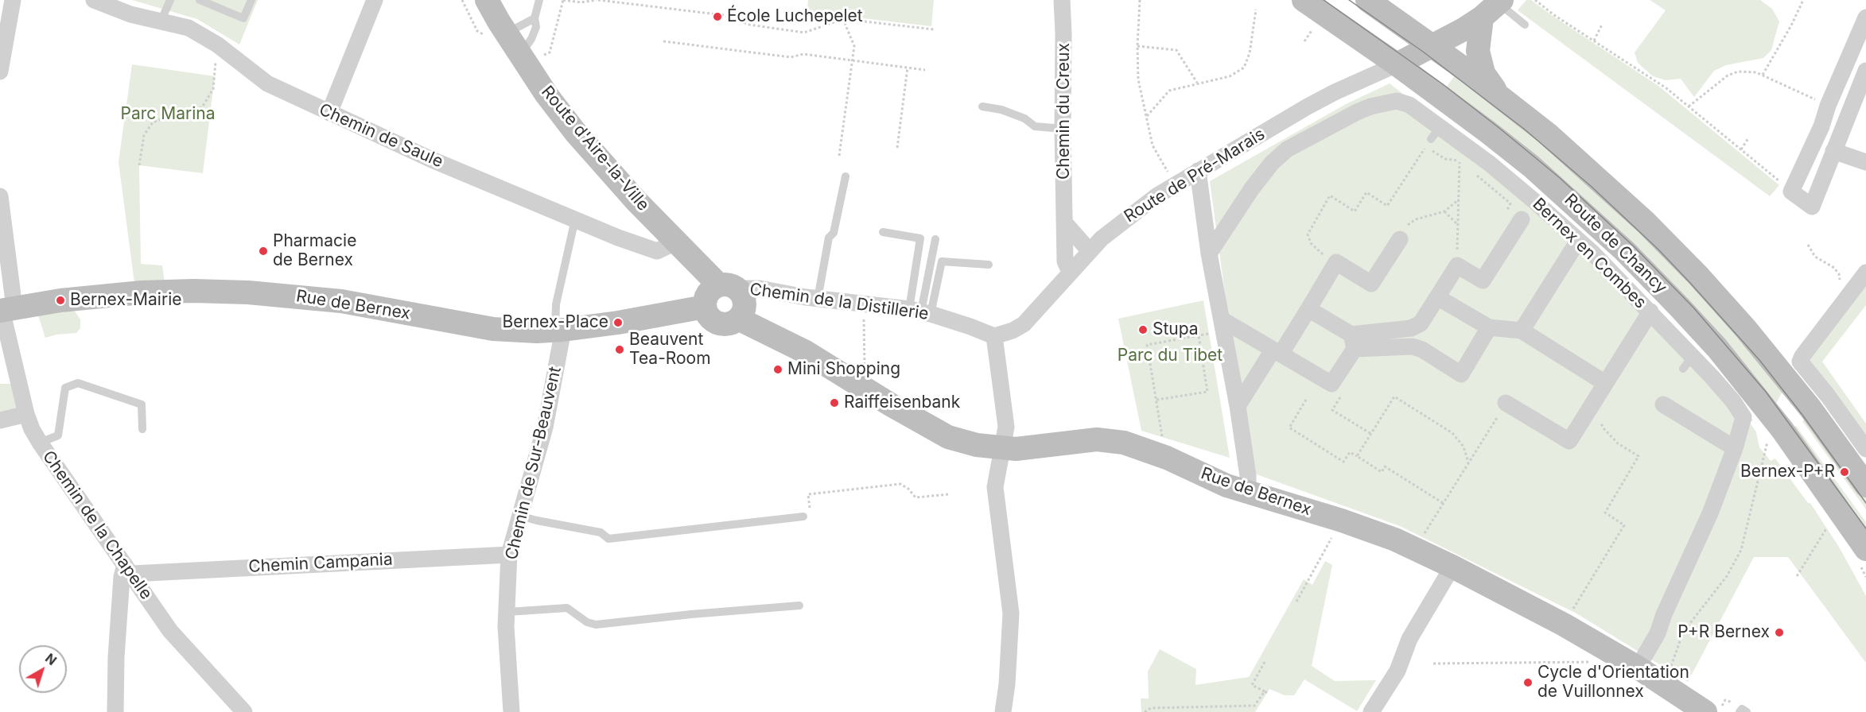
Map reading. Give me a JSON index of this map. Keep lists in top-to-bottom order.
{
  "streets": {
    "street": [
      "Chemin du Creux",
      "Chemin de Saule",
      "Route d'Aire-la-Ville",
      "Route de Pré-Marais",
      "Route de Chancy",
      "Bernex en Combes",
      "Chemin de la Distillerie",
      "Rue de Bernex",
      "Chemin de Sur-Beauvent",
      "Chemin de la Chapelle",
      "Chemin Campania"
    ]
  },
  "crossings": [
    ["Chemin du Creux", "Route de Pré-Marais"],
    ["Chemin de Saule", "Route d'Aire-la-Ville"],
    ["Route d'Aire-la-Ville", "Chemin de la Distillerie"],
    ["Route d'Aire-la-Ville", "Rue de Bernex"],
    ["Route de Pré-Marais", "Route de Chancy"],
    ["Route de Pré-Marais", "Chemin de la Distillerie"],
    ["Bernex en Combes", "Rue de Bernex"],
    ["Chemin de la Distillerie", "Rue de Bernex"],
    ["Rue de Bernex", "Chemin de Sur-Beauvent"],
    ["Rue de Bernex", "Chemin de la Chapelle"],
    ["Chemin de Sur-Beauvent", "Chemin Campania"],
    ["Chemin de la Chapelle", "Chemin Campania"]
  ],
  "parks": ["Parc Marina", "Parc du Tibet"],
  "places": [
    "École Luchepelet",
    "Pharmacie de Bernex",
    "Bernex-Mairie",
    "Bernex-Place",
    "Stupa",
    "Beauvent Tea-Room",
    "Mini Shopping",
    "Raiffeisenbank",
    "Bernex-P+R",
    "P+R Bernex",
    "Cycle d'Orientation de Vuillonnex"
  ],
  "north": "top right"
}
